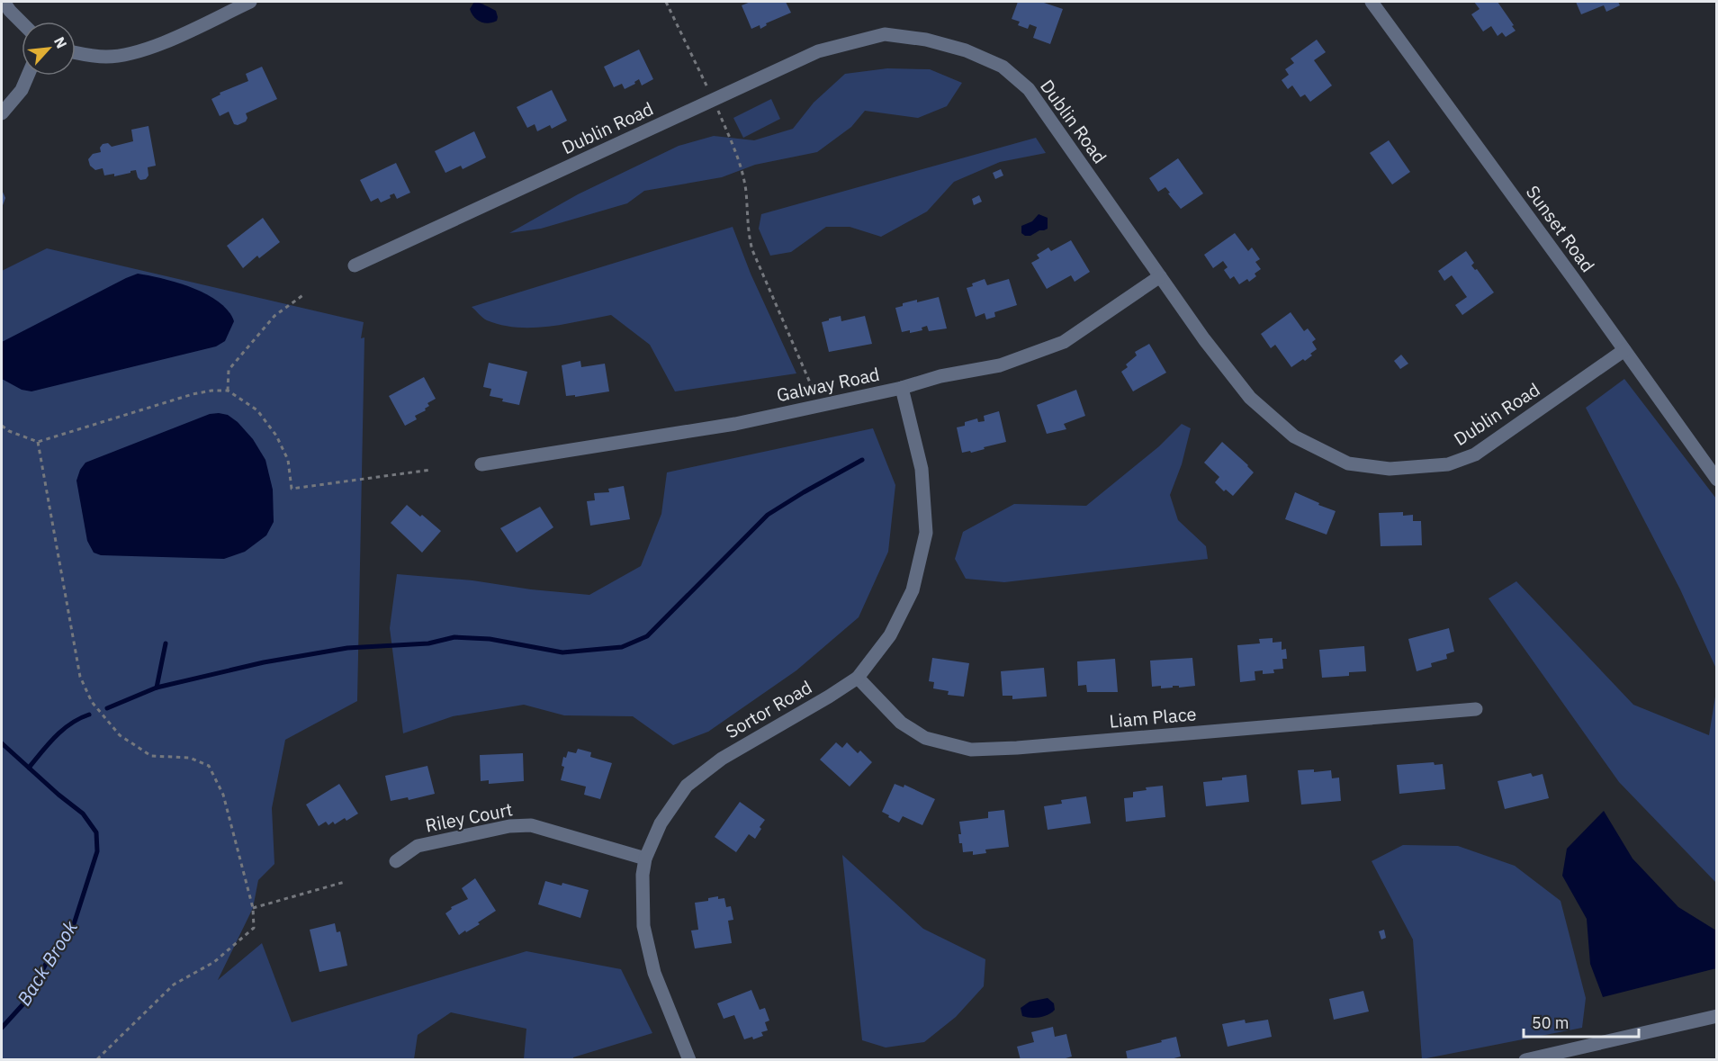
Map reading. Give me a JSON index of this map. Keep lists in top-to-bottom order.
{
  "streets": {
    "street": [
      "Dublin Road",
      "Sunset Road",
      "Galway Road",
      "Sortor Road",
      "Liam Place",
      "Riley Court"
    ]
  },
  "crossings": [
    ["Dublin Road", "Sunset Road"],
    ["Dublin Road", "Galway Road"],
    ["Galway Road", "Sortor Road"],
    ["Sortor Road", "Liam Place"],
    ["Sortor Road", "Riley Court"]
  ],
  "water": ["Back Brook"],
  "scale_bar": "50 m",
  "north": "top right"
}
